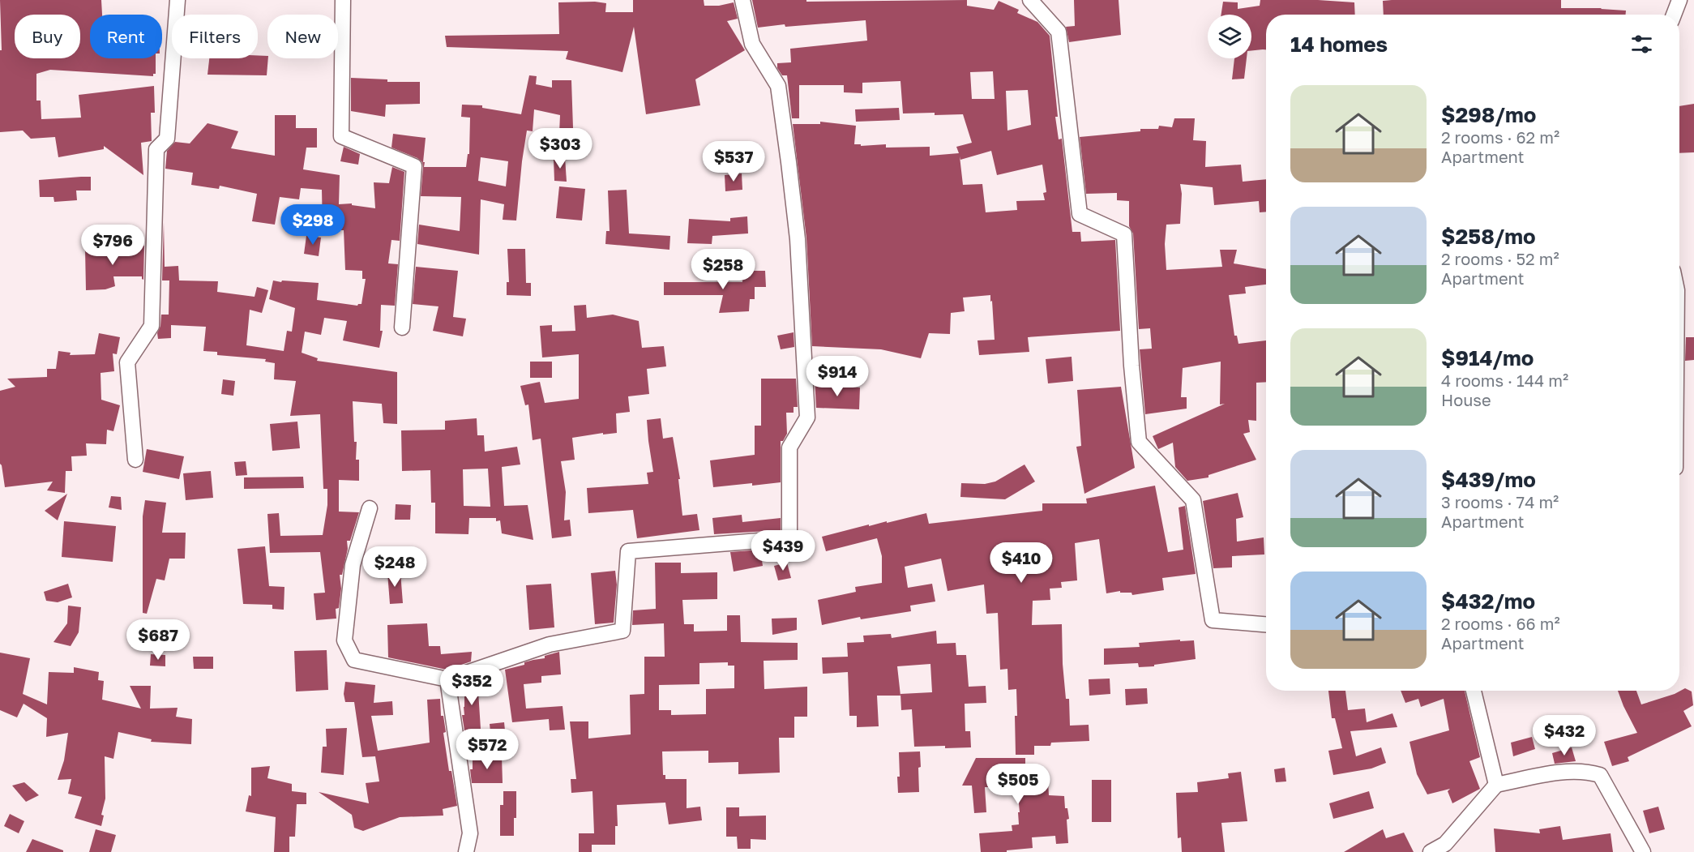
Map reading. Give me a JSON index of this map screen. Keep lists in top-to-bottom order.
{
  "page": {
    "chip": [
      "Buy",
      "Rent",
      "Filters",
      "New"
    ],
    "heading": "14 homes",
    "list": [
      {
        "name": "$298/mo",
        "note": "2 rooms · 62 m² · Apartment"
      },
      {
        "name": "$258/mo",
        "note": "2 rooms · 52 m² · Apartment"
      },
      {
        "name": "$914/mo",
        "note": "4 rooms · 144 m² · House"
      },
      {
        "name": "$439/mo",
        "note": "3 rooms · 74 m² · Apartment"
      },
      {
        "name": "$432/mo",
        "note": "2 rooms · 66 m² · Apartment"
      }
    ],
    "price": [
      "$303",
      "$537",
      "$298",
      "$796",
      "$258",
      "$914",
      "$439",
      "$410",
      "$248",
      "$687",
      "$352",
      "$432",
      "$572",
      "$505"
    ]
  }
}
